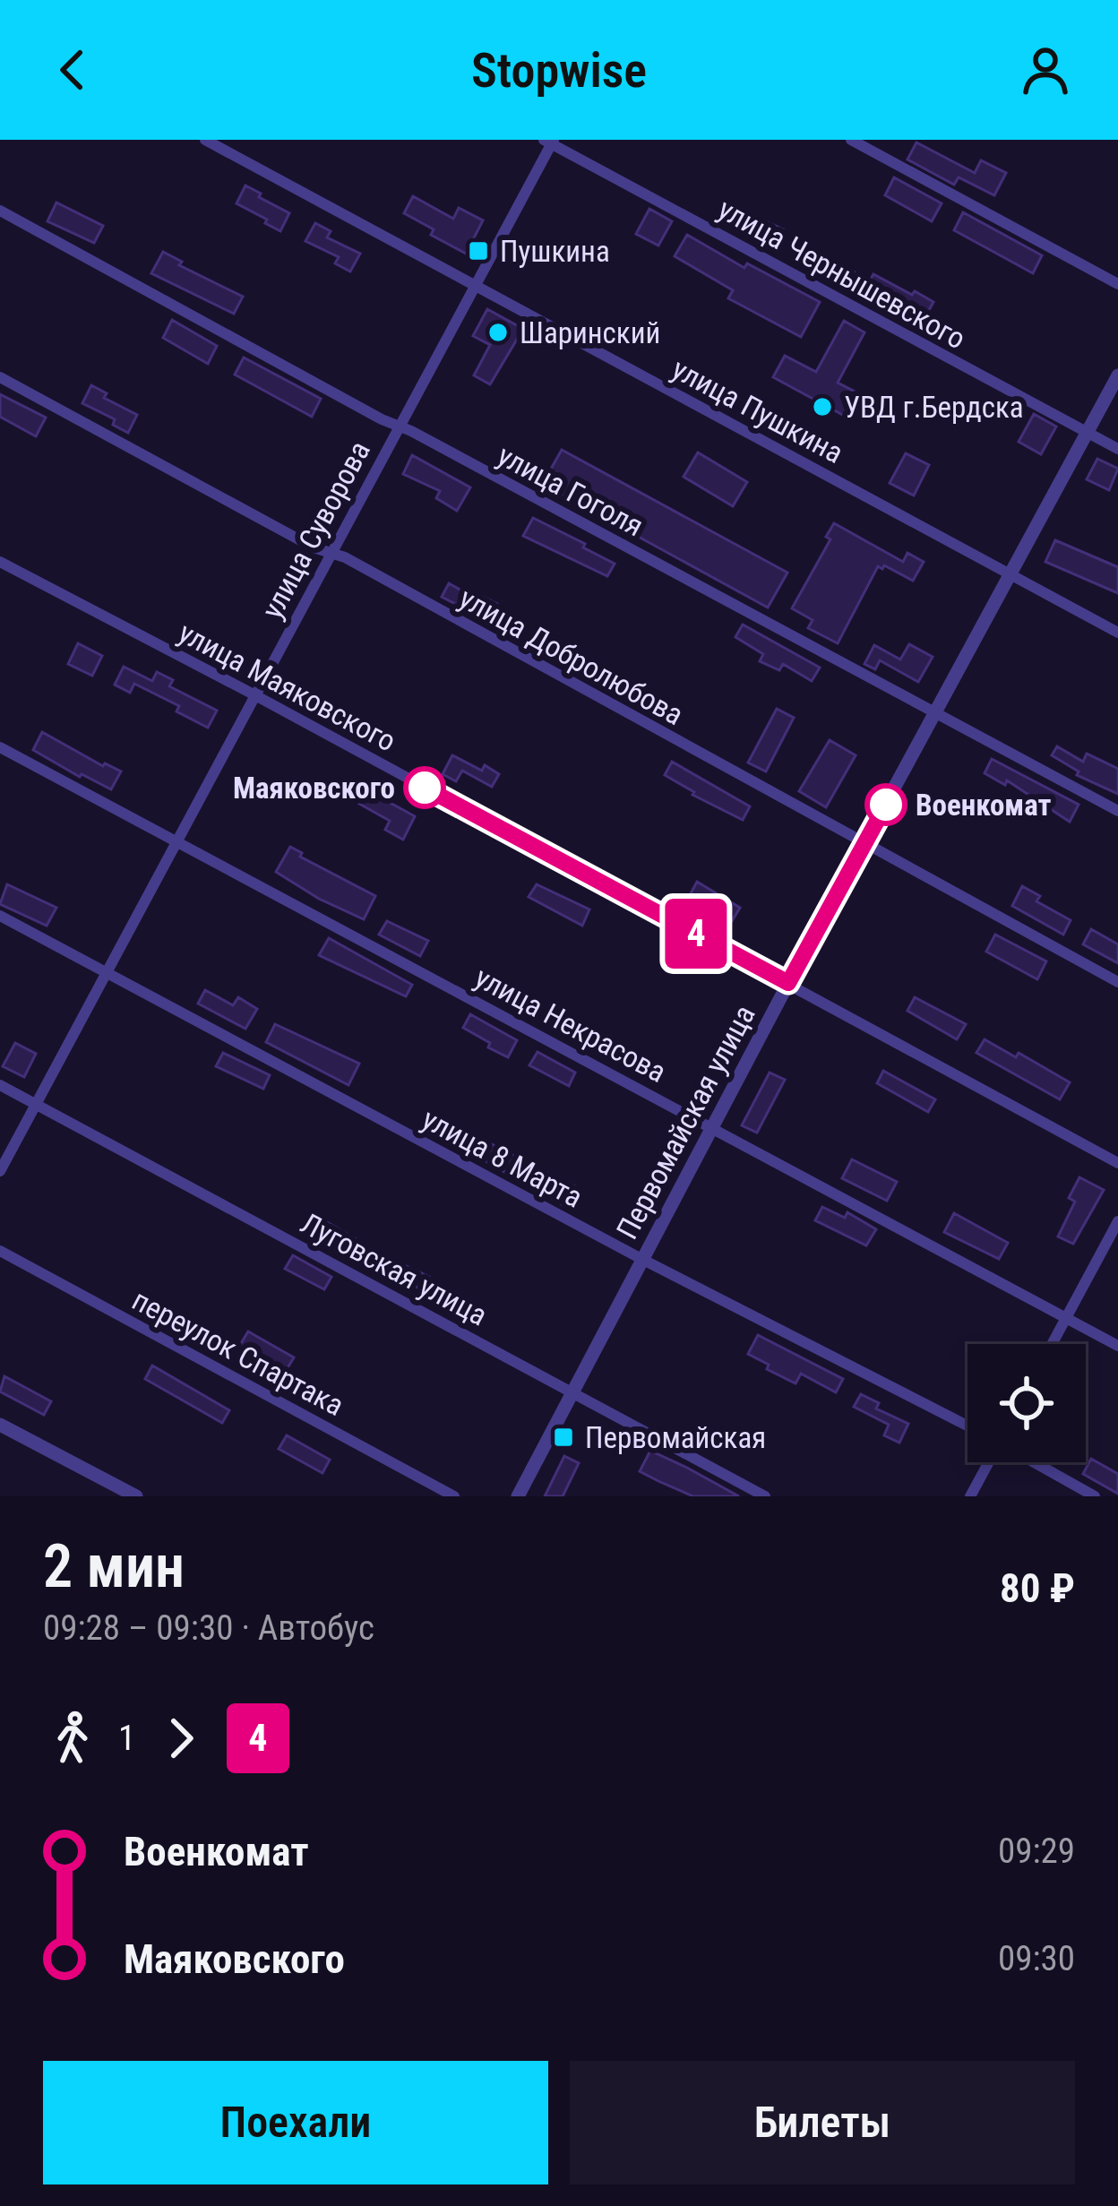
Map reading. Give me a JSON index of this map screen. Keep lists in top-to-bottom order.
{
  "streets": {
    "street": [
      "улица Чернышевского",
      "улица Пушкина",
      "улица Гоголя",
      "улица Суворова",
      "улица Добролюбова",
      "улица Маяковского",
      "улица Некрасова",
      "Первомайская улица",
      "улица 8 Марта",
      "Луговская улица",
      "переулок Спартака"
    ]
  },
  "crossings": [
    ["улица Чернышевского", "улица Суворова"],
    ["улица Чернышевского", "Первомайская улица"],
    ["улица Пушкина", "улица Суворова"],
    ["улица Пушкина", "Первомайская улица"],
    ["улица Гоголя", "улица Суворова"],
    ["улица Гоголя", "Первомайская улица"],
    ["улица Суворова", "улица Добролюбова"],
    ["улица Суворова", "улица Маяковского"],
    ["улица Суворова", "улица Некрасова"],
    ["улица Суворова", "улица 8 Марта"],
    ["улица Суворова", "Луговская улица"],
    ["улица Добролюбова", "Первомайская улица"],
    ["улица Маяковского", "Первомайская улица"],
    ["улица Некрасова", "Первомайская улица"],
    ["Первомайская улица", "улица 8 Марта"],
    ["Первомайская улица", "Луговская улица"]
  ],
  "places": {
    "transit": ["Пушкина", "Первомайская"],
    "other": [
      "Шаринский",
      "УВД г.Бердска",
      "Маяковского",
      "Военкомат"
    ]
  },
  "lines": ["bus line 4"],
  "page": {
    "header": "Stopwise",
    "on_map": "4",
    "heading": ["2 мин", "09:28 – 09:30 · Автобус", "80 ₽"],
    "legs": ["1", "4"],
    "list": [
      {
        "name": "Военкомат",
        "value": "09:29"
      },
      {
        "name": "Маяковского",
        "value": "09:30"
      }
    ],
    "buttons": ["Поехали", "Билеты"]
  }
}
